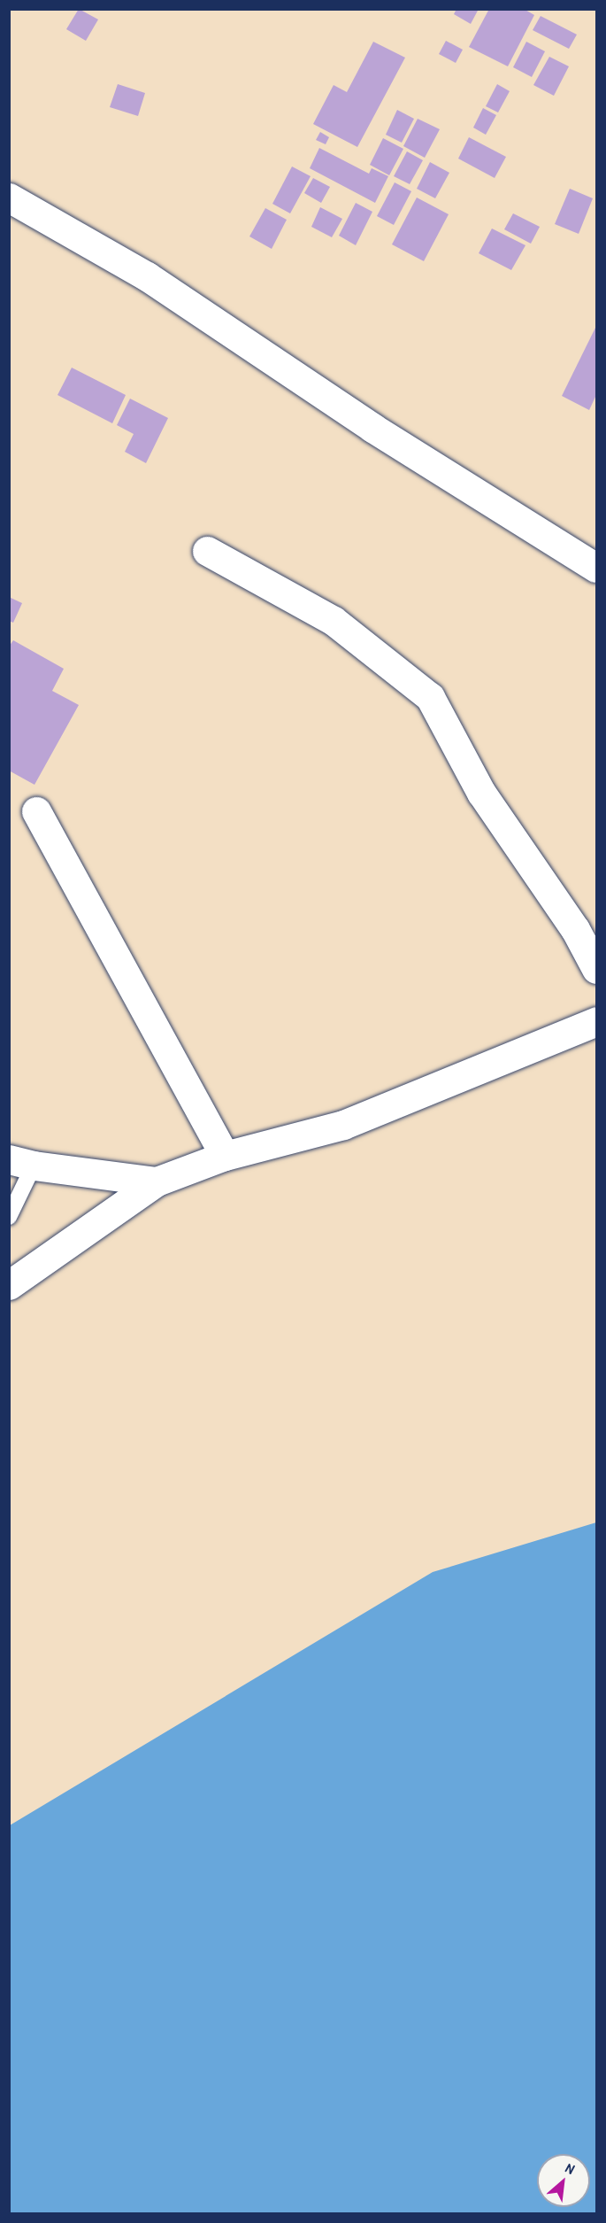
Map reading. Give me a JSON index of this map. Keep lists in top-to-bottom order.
{
  "north": "top right"
}
